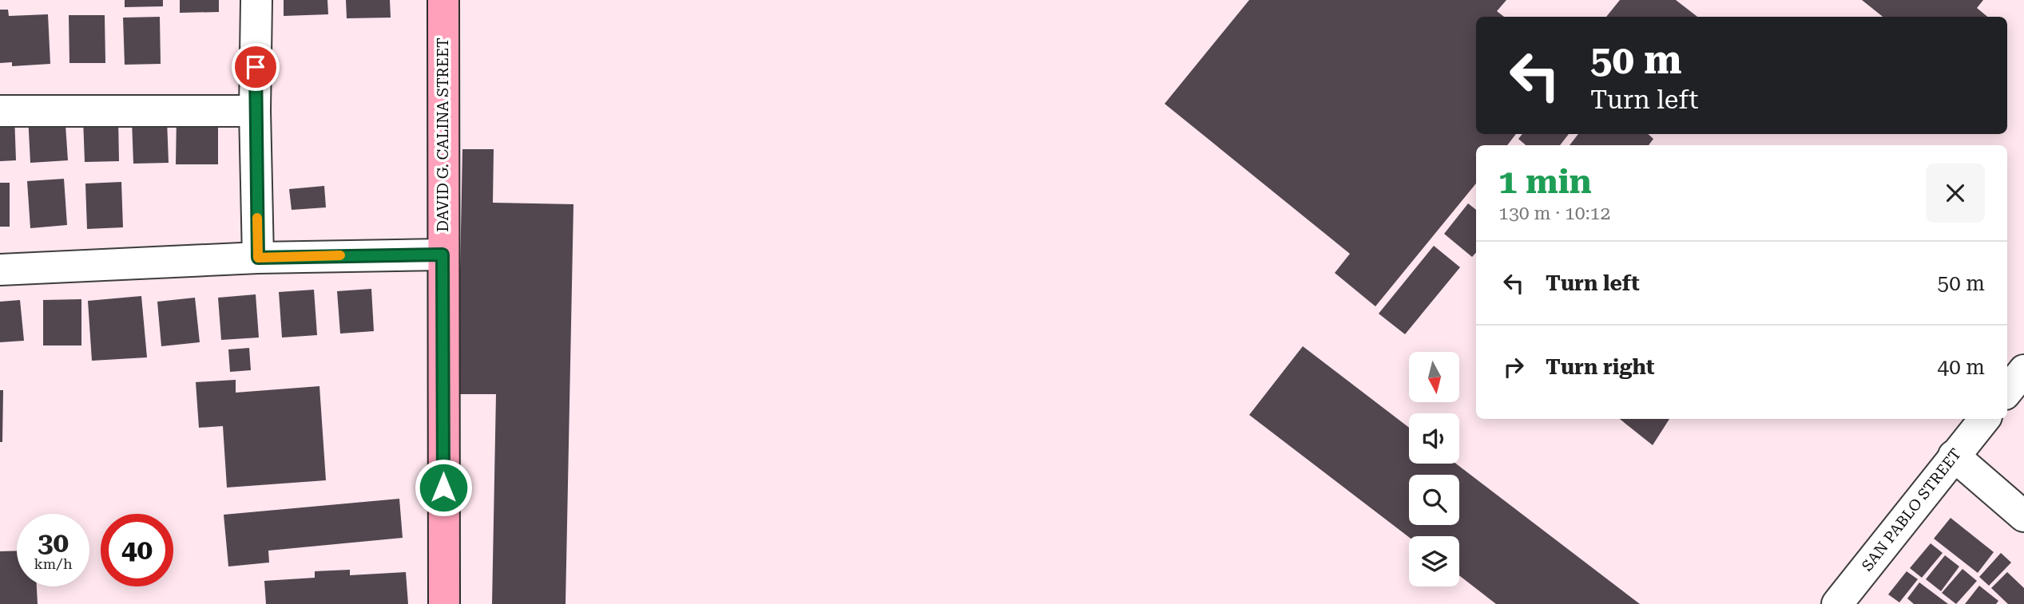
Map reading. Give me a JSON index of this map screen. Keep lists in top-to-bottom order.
{
  "streets": {
    "street": ["DAVID G. CALINA STREET", "SAN PABLO STREET"]
  },
  "north": "bottom",
  "page": {
    "turn": ["50 m", "Turn left"],
    "heading": ["1 min", "130 m · 10:12"],
    "list": [
      {
        "name": "Turn left",
        "value": "50 m"
      },
      {
        "name": "Turn right",
        "value": "40 m"
      }
    ],
    "speed": "30 km/h",
    "limit": "40"
  }
}
